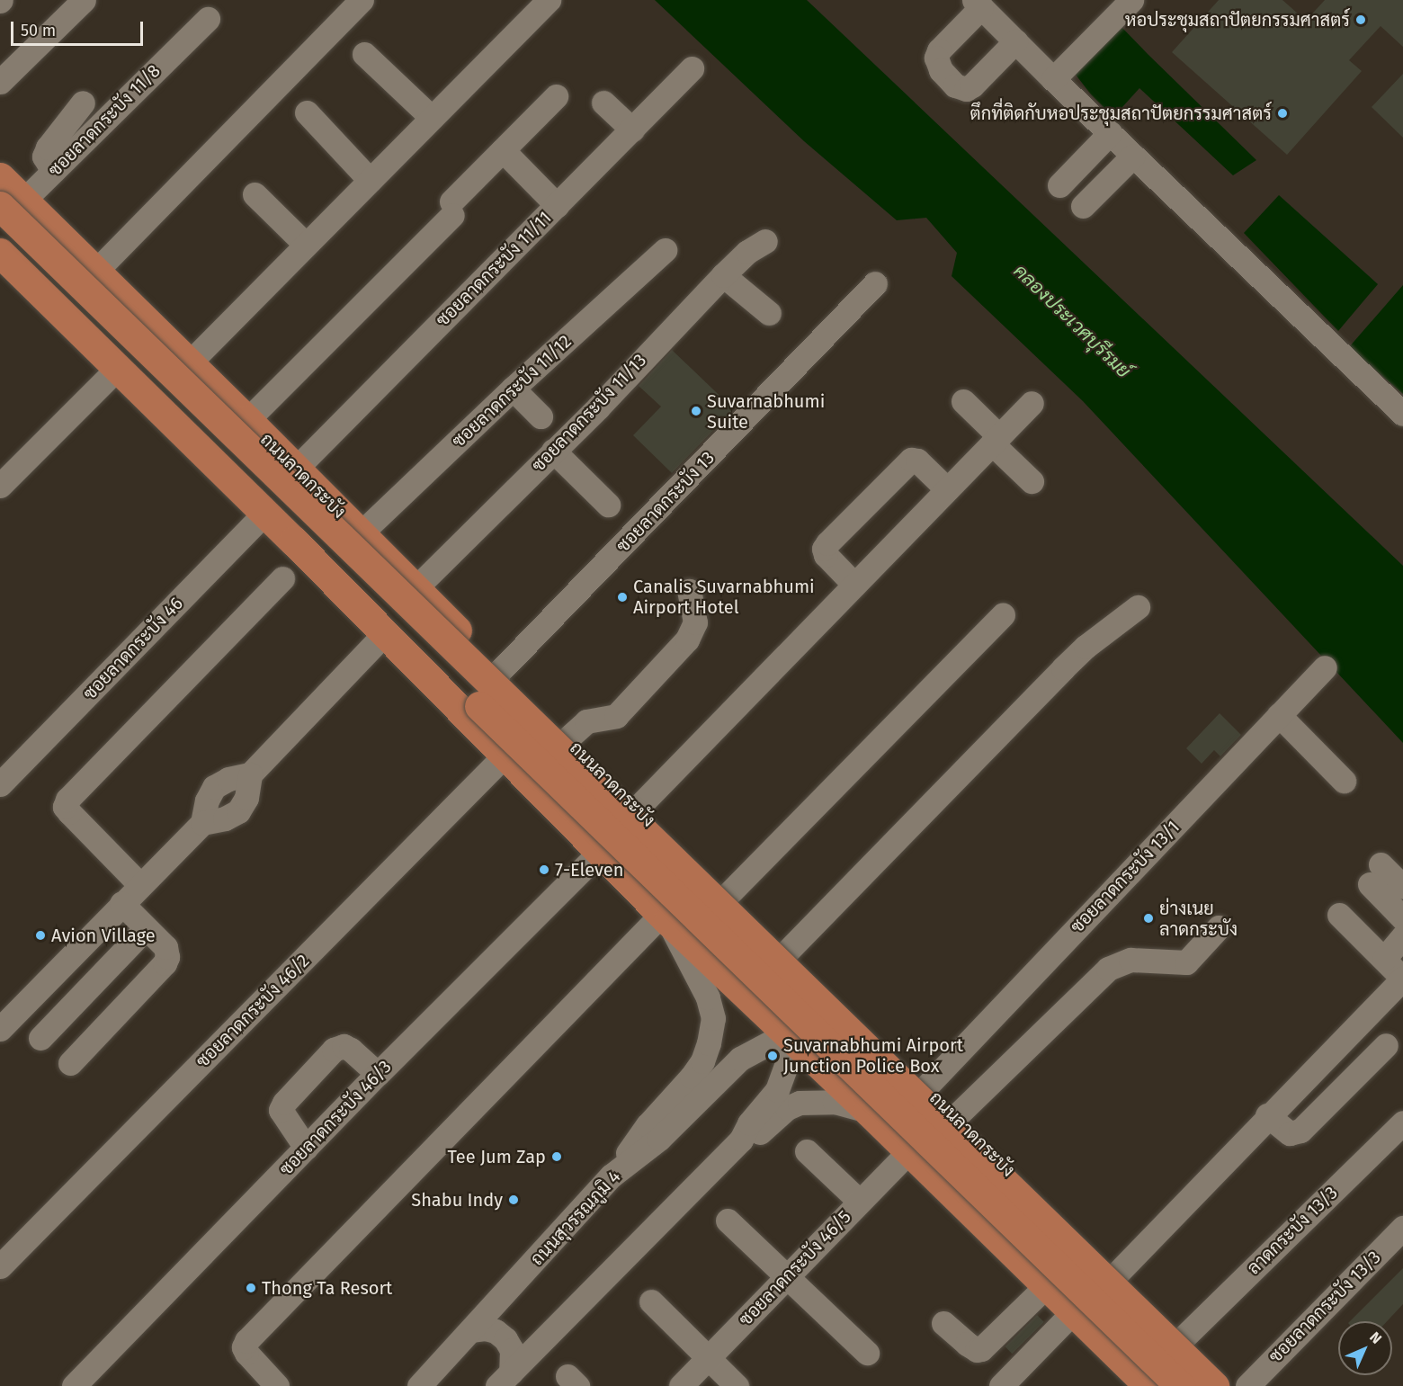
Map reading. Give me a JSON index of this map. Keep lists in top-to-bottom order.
{
  "streets": {
    "main road": ["ถนนลาดกระบัง"],
    "street": [
      "ซอยลาดกระบัง 11/8",
      "ซอยลาดกระบัง 11/11",
      "ซอยลาดกระบัง 11/12",
      "ซอยลาดกระบัง 11/13",
      "ซอยลาดกระบัง 13",
      "ซอยลาดกระบัง 46",
      "ซอยลาดกระบัง 13/1",
      "ซอยลาดกระบัง 46/2",
      "ซอยลาดกระบัง 46/3",
      "ถนนสุวรรณภูมิ 4",
      "ลาดกระบัง 13/3",
      "ซอยลาดกระบัง 46/5",
      "ซอยลาดกระบัง 13/3"
    ]
  },
  "crossings": [
    ["ซอยลาดกระบัง 11/8", "ถนนลาดกระบัง"],
    ["ซอยลาดกระบัง 11/11", "ถนนลาดกระบัง"],
    ["ซอยลาดกระบัง 11/12", "ถนนลาดกระบัง"],
    ["ซอยลาดกระบัง 11/13", "ถนนลาดกระบัง"],
    ["ถนนลาดกระบัง", "ซอยลาดกระบัง 13"],
    ["ถนนลาดกระบัง", "ซอยลาดกระบัง 13/1"],
    ["ถนนลาดกระบัง", "ถนนสุวรรณภูมิ 4"],
    ["ถนนลาดกระบัง", "ลาดกระบัง 13/3"],
    ["ซอยลาดกระบัง 13/1", "ถนนสุวรรณภูมิ 4"]
  ],
  "water": ["คลองประเวศบุรีรมย์"],
  "places": [
    "หอประชุมสถาปัตยกรรมศาสตร์",
    "ตึกที่ติดกับหอประชุมสถาปัตยกรรมศาสตร์",
    "Suvarnabhumi Suite",
    "Canalis Suvarnabhumi Airport Hotel",
    "7-Eleven",
    "ย่างเนย ลาดกระบัง",
    "Avion Village",
    "Suvarnabhumi Airport Junction Police Box",
    "Tee Jum Zap",
    "Shabu Indy",
    "Thong Ta Resort"
  ],
  "scale_bar": "50 m",
  "north": "top right"
}
